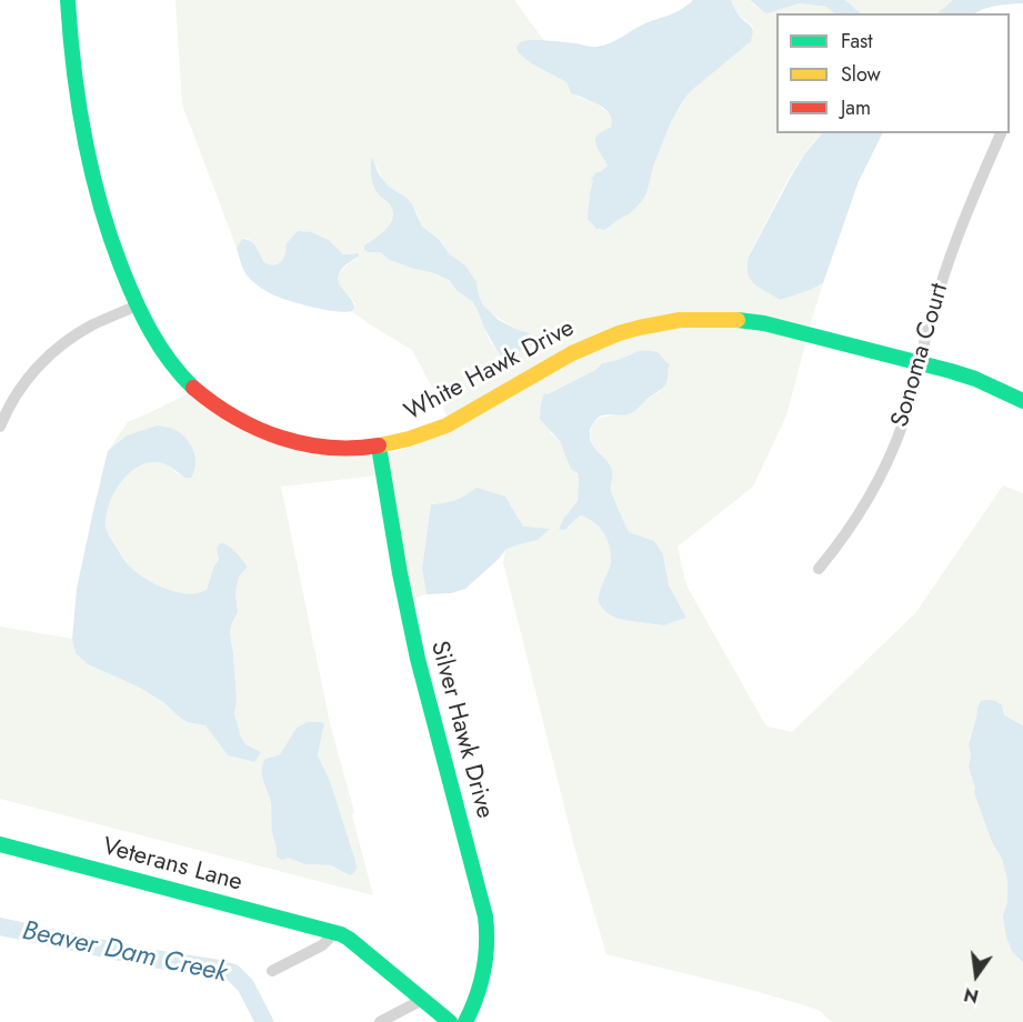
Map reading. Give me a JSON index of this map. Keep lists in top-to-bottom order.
{
  "streets": {
    "street": [
      "Sonoma Court",
      "White Hawk Drive",
      "Silver Hawk Drive",
      "Veterans Lane"
    ]
  },
  "crossings": [
    ["Sonoma Court", "White Hawk Drive"],
    ["White Hawk Drive", "Silver Hawk Drive"]
  ],
  "water": ["Beaver Dam Creek"],
  "legend": ["Fast", "Slow", "Jam"],
  "north": "bottom"
}
